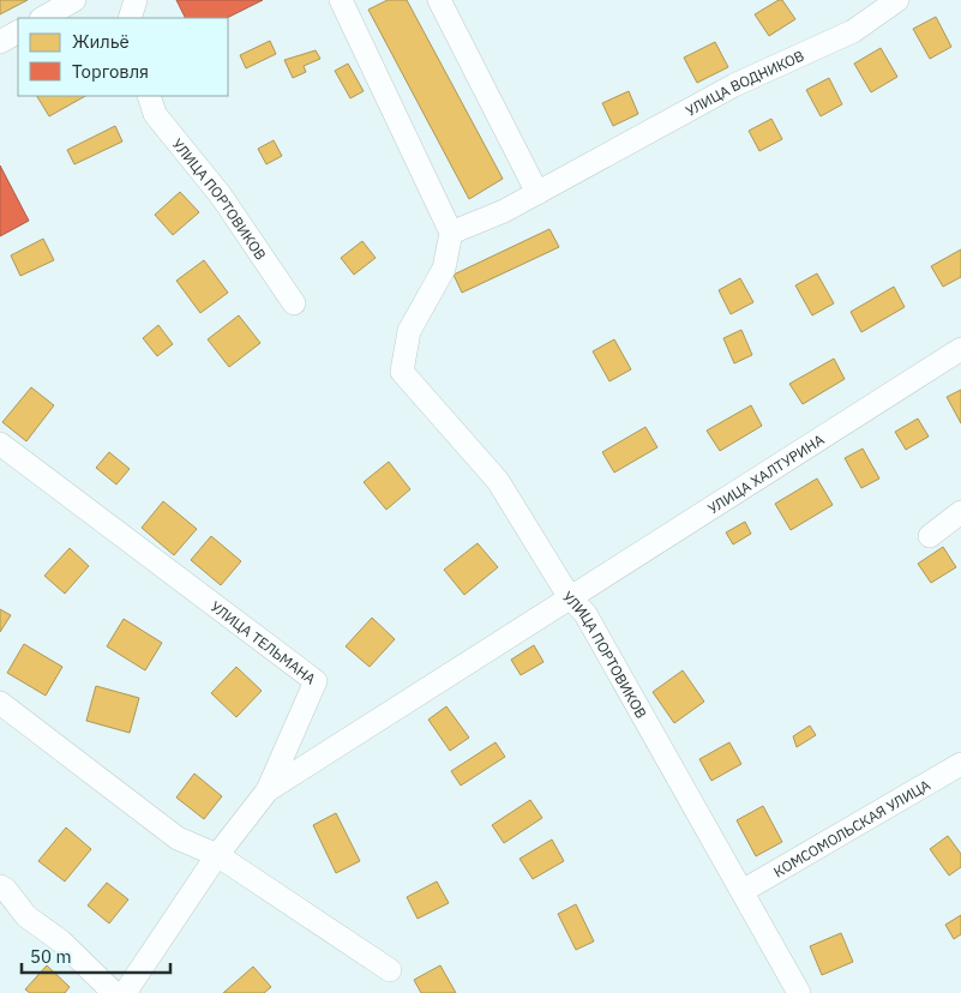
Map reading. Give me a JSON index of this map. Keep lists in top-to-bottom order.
{
  "streets": {
    "street": [
      "УЛИЦА ВОДНИКОВ",
      "УЛИЦА ПОРТОВИКОВ",
      "УЛИЦА ХАЛТУРИНА",
      "УЛИЦА ТЕЛЬМАНА",
      "КОМСОМОЛЬСКАЯ УЛИЦА"
    ]
  },
  "crossings": [
    ["УЛИЦА ВОДНИКОВ", "УЛИЦА ПОРТОВИКОВ"],
    ["УЛИЦА ПОРТОВИКОВ", "УЛИЦА ХАЛТУРИНА"],
    ["УЛИЦА ПОРТОВИКОВ", "КОМСОМОЛЬСКАЯ УЛИЦА"],
    ["УЛИЦА ХАЛТУРИНА", "УЛИЦА ТЕЛЬМАНА"]
  ],
  "legend": ["Жильё", "Торговля"],
  "scale_bar": "50 m"
}
